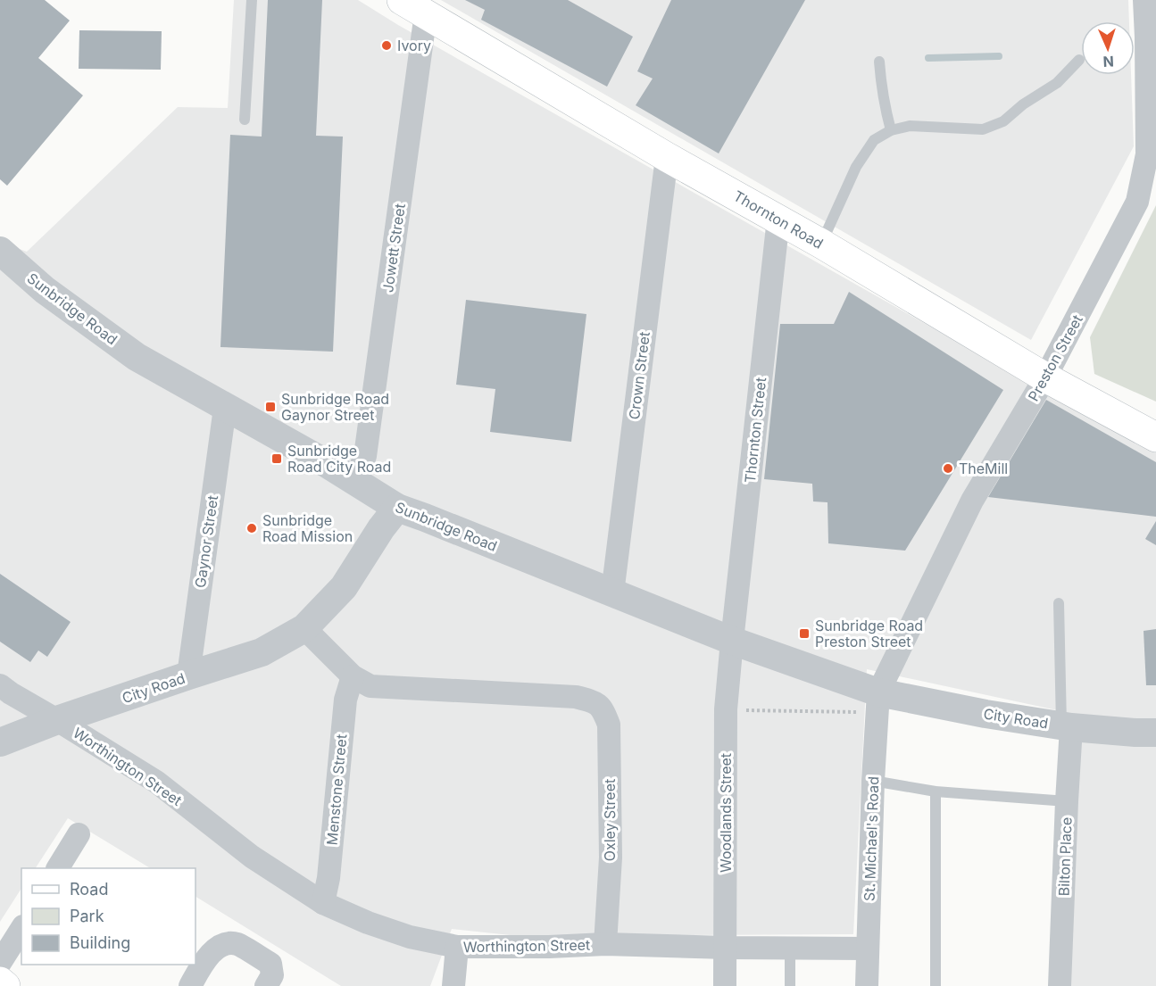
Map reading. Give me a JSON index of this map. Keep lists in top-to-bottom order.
{
  "streets": {
    "main road": ["Thornton Road"],
    "street": [
      "Jowett Street",
      "Sunbridge Road",
      "Preston Street",
      "Crown Street",
      "Thornton Street",
      "Gaynor Street",
      "City Road",
      "Worthington Street",
      "Menstone Street",
      "Woodlands Street",
      "Oxley Street",
      "St. Michael's Road",
      "Bilton Place"
    ]
  },
  "crossings": [
    ["Thornton Road", "Jowett Street"],
    ["Thornton Road", "Preston Street"],
    ["Thornton Road", "Crown Street"],
    ["Thornton Road", "Thornton Street"],
    ["Jowett Street", "Sunbridge Road"],
    ["Sunbridge Road", "Preston Street"],
    ["Sunbridge Road", "Crown Street"],
    ["Sunbridge Road", "Thornton Street"],
    ["Sunbridge Road", "Gaynor Street"],
    ["Sunbridge Road", "City Road"],
    ["Sunbridge Road", "Woodlands Street"],
    ["Sunbridge Road", "St. Michael's Road"],
    ["Preston Street", "City Road"],
    ["Preston Street", "St. Michael's Road"],
    ["Thornton Street", "Woodlands Street"],
    ["Gaynor Street", "City Road"],
    ["City Road", "Worthington Street"],
    ["City Road", "St. Michael's Road"],
    ["City Road", "Bilton Place"],
    ["Worthington Street", "Menstone Street"],
    ["Worthington Street", "Woodlands Street"],
    ["Worthington Street", "Oxley Street"],
    ["Worthington Street", "St. Michael's Road"],
    ["Menstone Street", "Oxley Street"]
  ],
  "places": {
    "other": ["Ivory", "TheMill", "Sunbridge Road Mission"],
    "transit": ["Sunbridge Road Gaynor Street", "Sunbridge Road City Road", "Sunbridge Road Preston Street"]
  },
  "legend": ["Road", "Park", "Building"],
  "north": "bottom"
}
